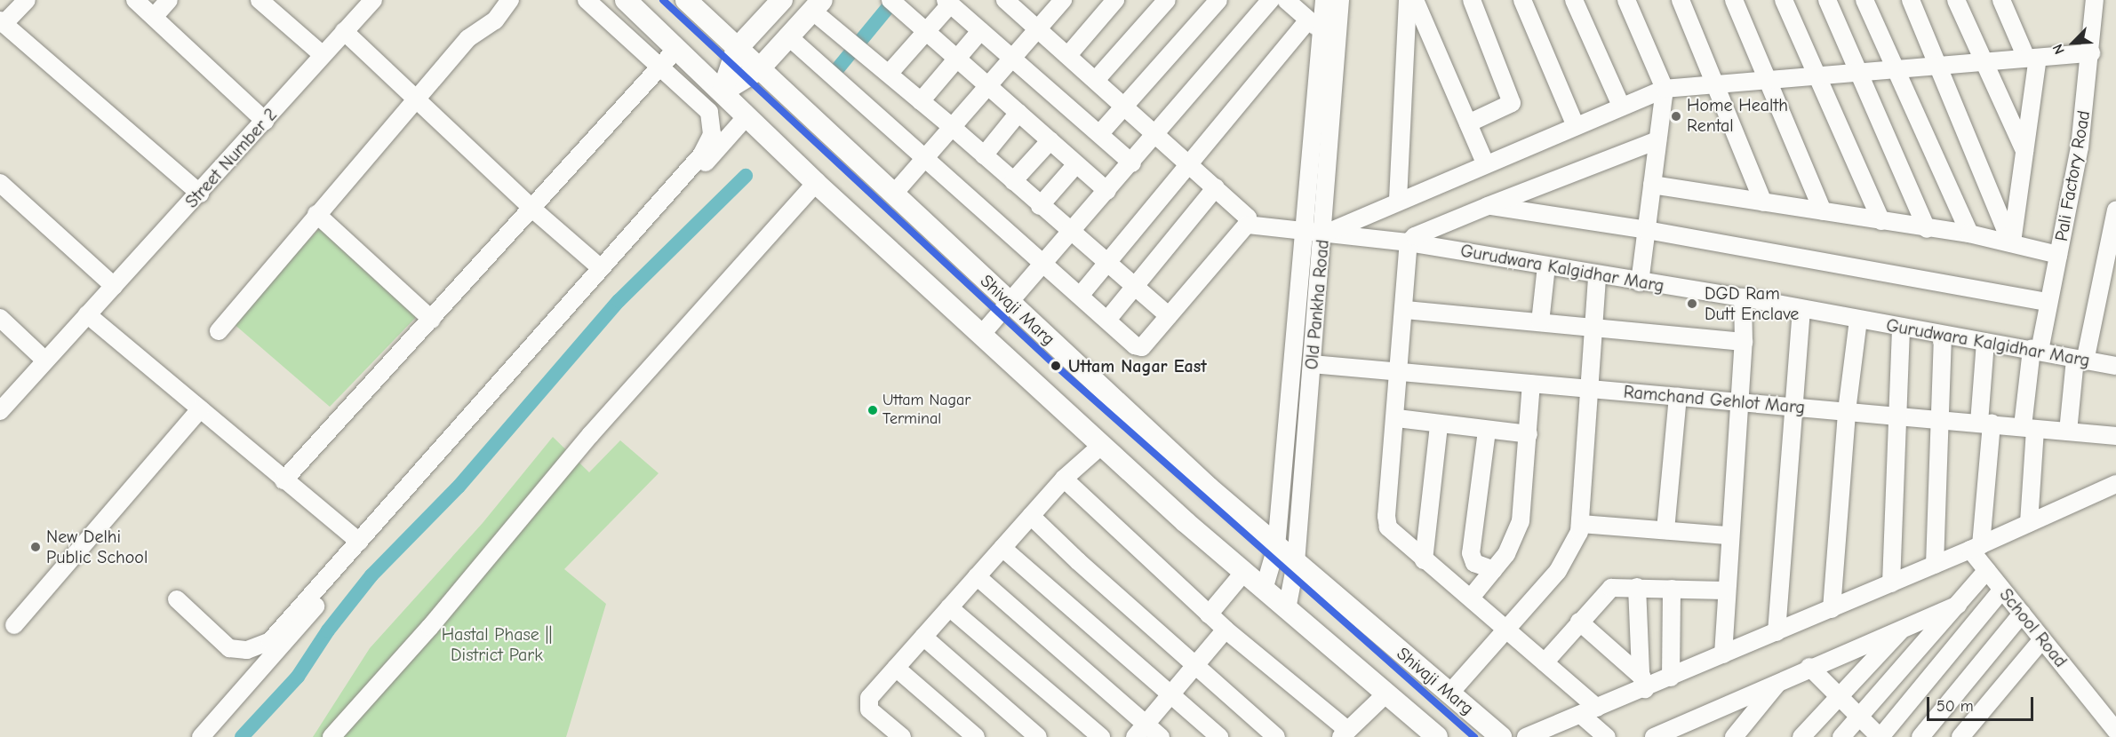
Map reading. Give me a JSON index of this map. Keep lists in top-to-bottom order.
{
  "streets": {
    "main road": ["Shivaji Marg"],
    "street": [
      "Street Number 2",
      "Pali Factory Road",
      "Gurudwara Kalgidhar Marg",
      "Old Pankha Road",
      "Ramchand Gehlot Marg",
      "School Road"
    ]
  },
  "crossings": [
    ["Pali Factory Road", "Gurudwara Kalgidhar Marg"],
    ["Pali Factory Road", "Ramchand Gehlot Marg"],
    ["Gurudwara Kalgidhar Marg", "Old Pankha Road"],
    ["Old Pankha Road", "Shivaji Marg"],
    ["Old Pankha Road", "Ramchand Gehlot Marg"]
  ],
  "parks": ["Hastal Phase || District Park"],
  "places": [
    "Home Health Rental",
    "DGD Ram Dutt Enclave",
    "Uttam Nagar East",
    "Uttam Nagar Terminal",
    "New Delhi Public School"
  ],
  "scale_bar": "50 m",
  "north": "bottom left"
}
